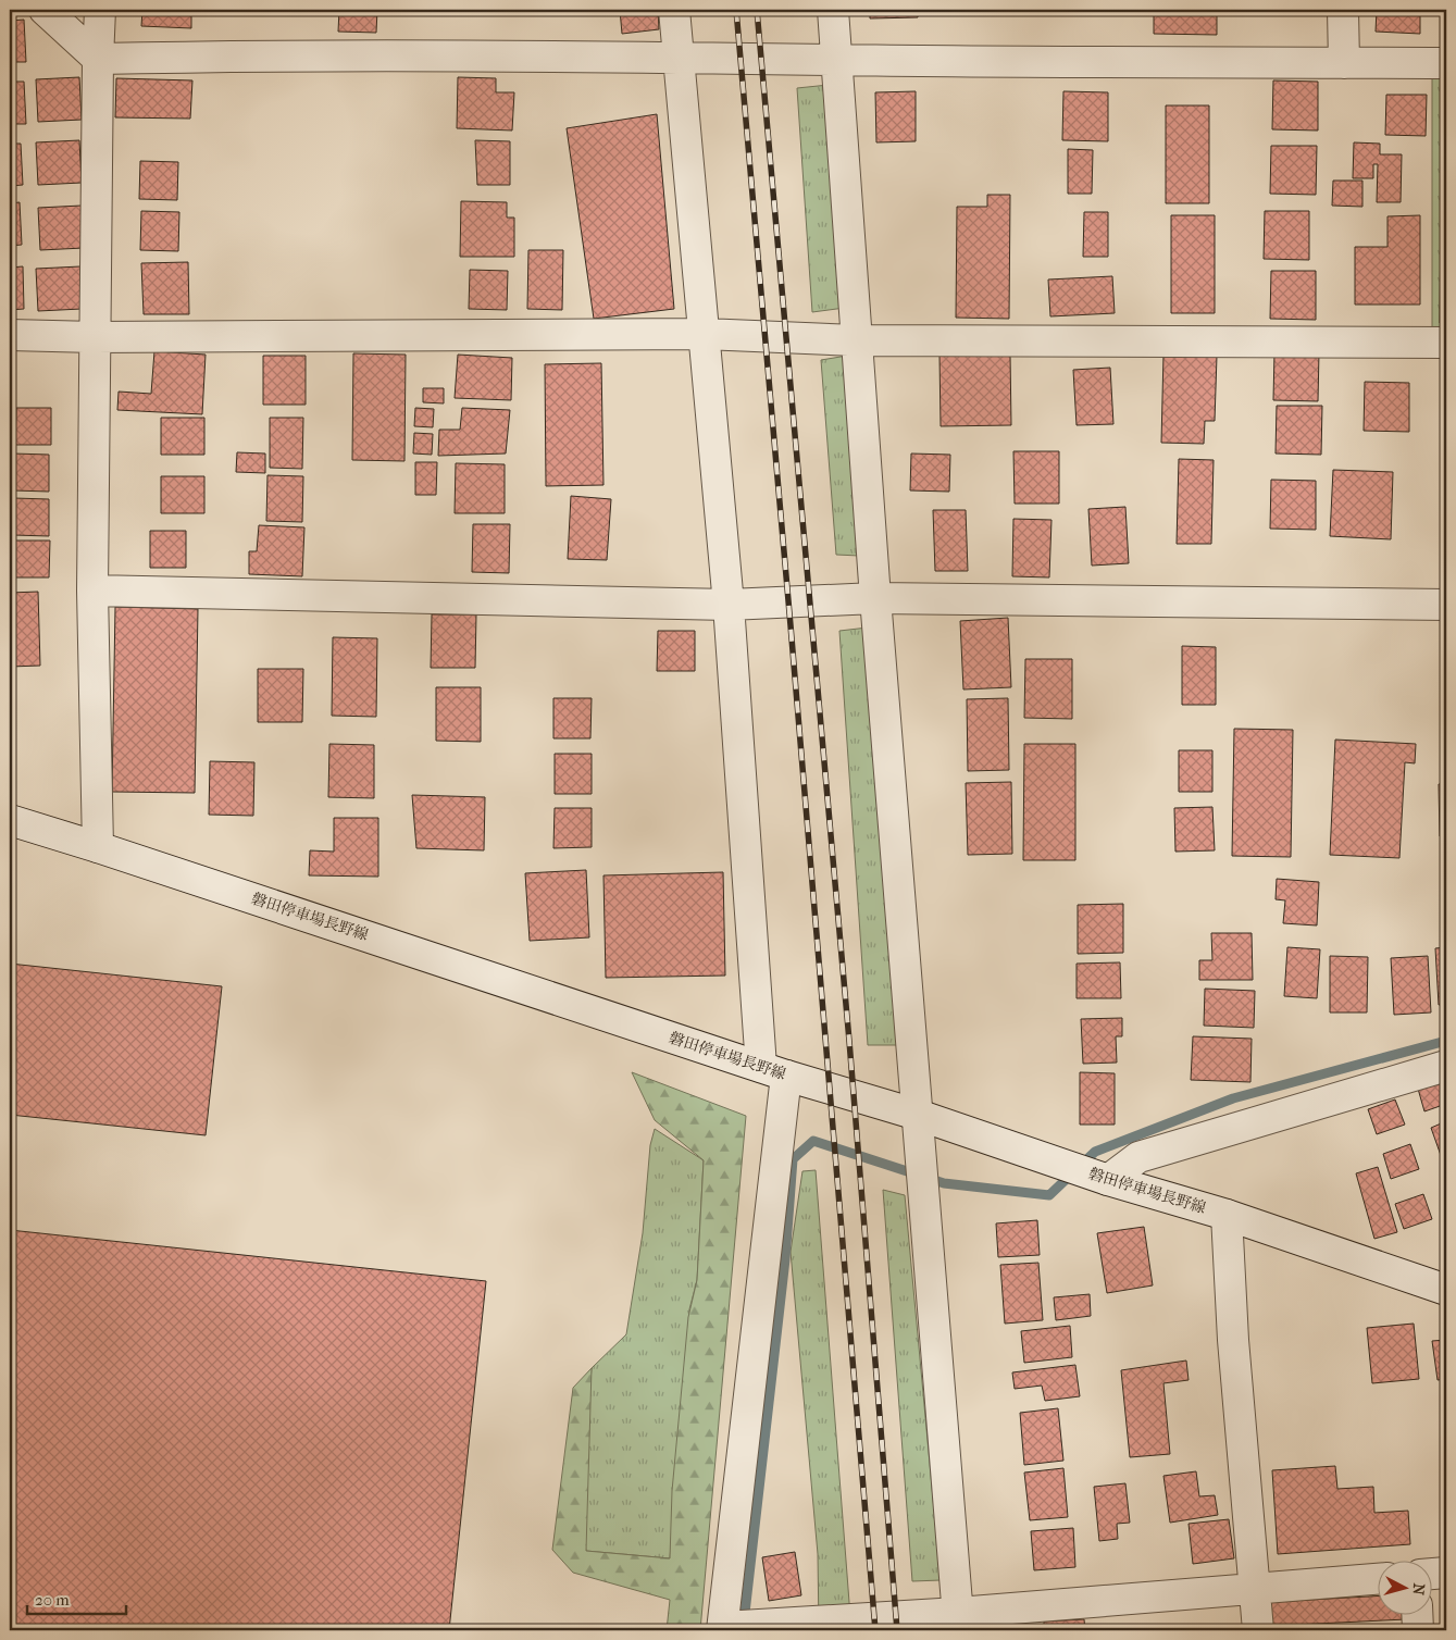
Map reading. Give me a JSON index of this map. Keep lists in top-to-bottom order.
{
  "streets": {
    "street": ["磐田停車場長野線"]
  },
  "scale_bar": "20 m",
  "north": "right"
}
